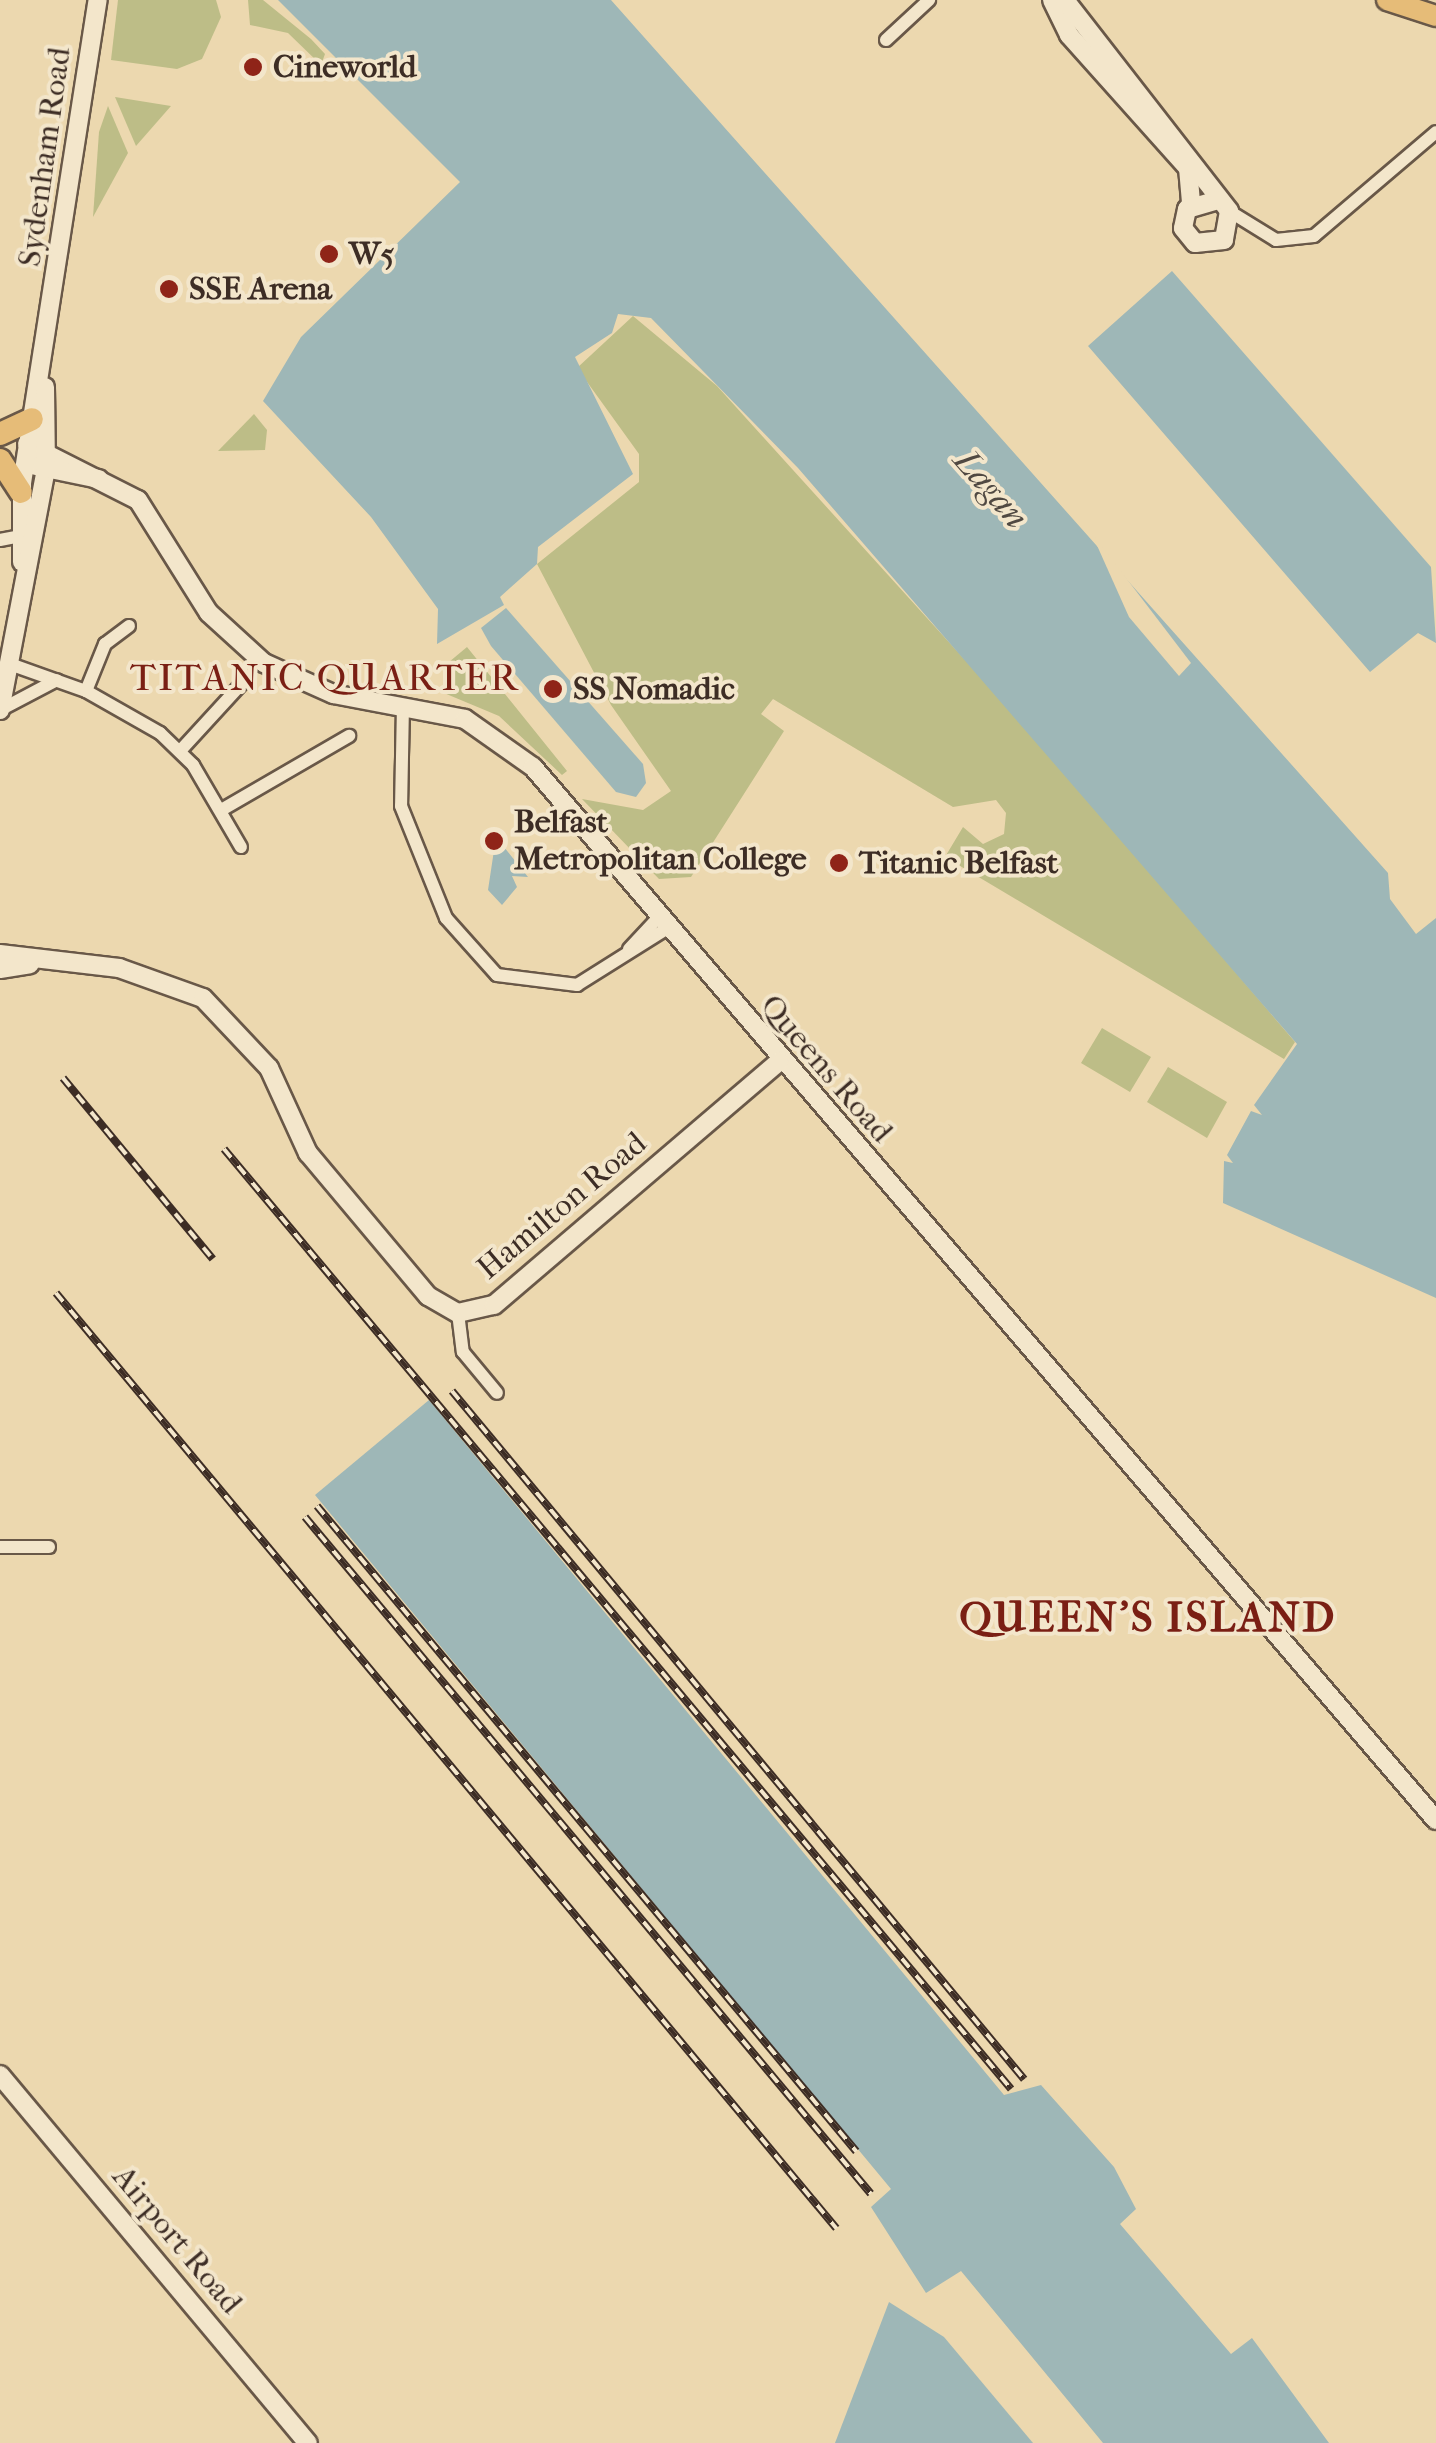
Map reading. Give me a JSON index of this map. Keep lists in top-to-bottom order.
{
  "streets": {
    "street": [
      "Sydenham Road",
      "Queens Road",
      "Hamilton Road",
      "Airport Road"
    ]
  },
  "crossings": [
    ["Sydenham Road", "Queens Road"],
    ["Queens Road", "Hamilton Road"]
  ],
  "districts": ["TITANIC QUARTER", "QUEEN'S ISLAND"],
  "water": ["Lagan"],
  "places": [
    "Cineworld",
    "W5",
    "SSE Arena",
    "SS Nomadic",
    "Belfast Metropolitan College",
    "Titanic Belfast"
  ]
}
